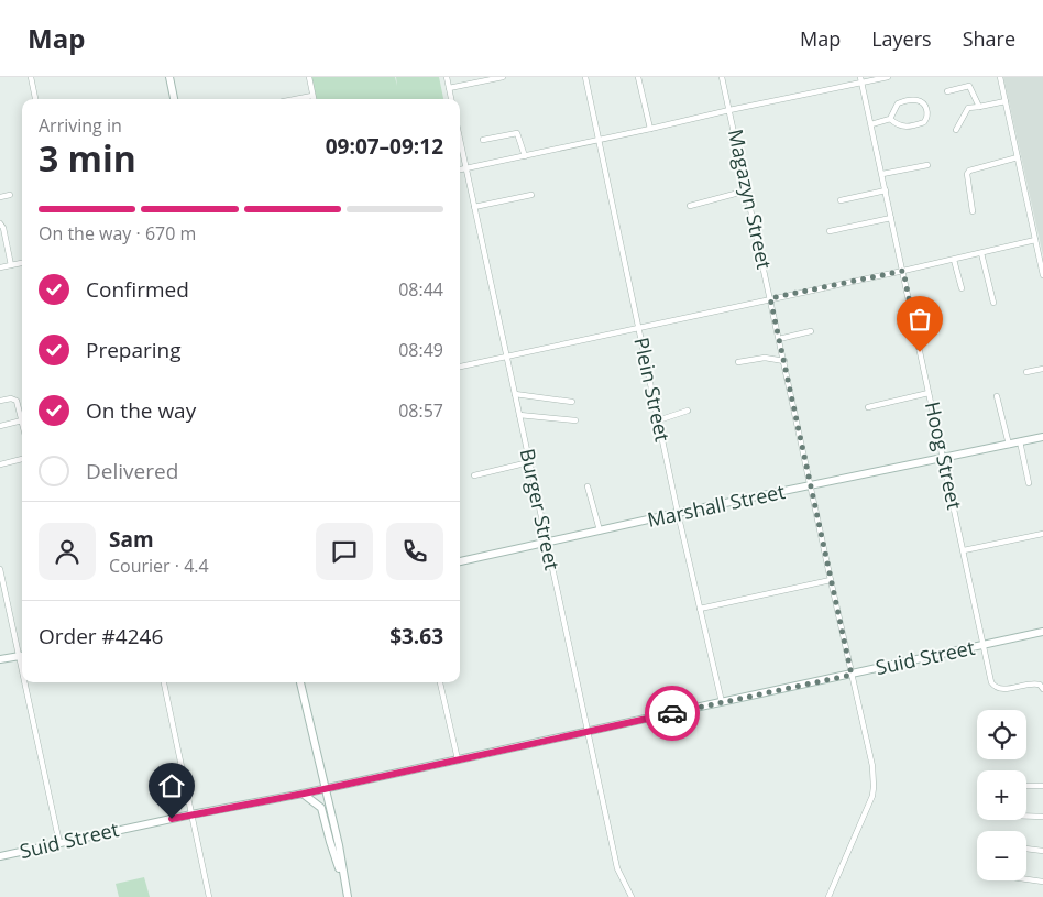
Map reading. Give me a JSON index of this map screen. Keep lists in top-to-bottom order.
{
  "streets": {
    "street": [
      "Magazyn Street",
      "Plein Street",
      "Hoog Street",
      "Marshall Street",
      "Burger Street",
      "Suid Street"
    ]
  },
  "crossings": [
    ["Magazyn Street", "Marshall Street"],
    ["Magazyn Street", "Suid Street"],
    ["Plein Street", "Marshall Street"],
    ["Plein Street", "Suid Street"],
    ["Hoog Street", "Marshall Street"],
    ["Hoog Street", "Suid Street"],
    ["Marshall Street", "Burger Street"],
    ["Burger Street", "Suid Street"]
  ],
  "page": {
    "header": "Map",
    "nav": ["Map", "Layers", "Share"],
    "heading": ["3 min", "Arriving in", "09:07–09:12"],
    "panel": [
      "Sam",
      "Courier · 4.4",
      "Order #4246",
      "$3.63"
    ],
    "bar": "On the way · 670 m",
    "list": [
      ["Confirmed", "08:44"],
      ["Preparing", "08:49"],
      ["On the way", "08:57"],
      "Delivered"
    ],
    "map_buttons": ["+", "−"]
  }
}
